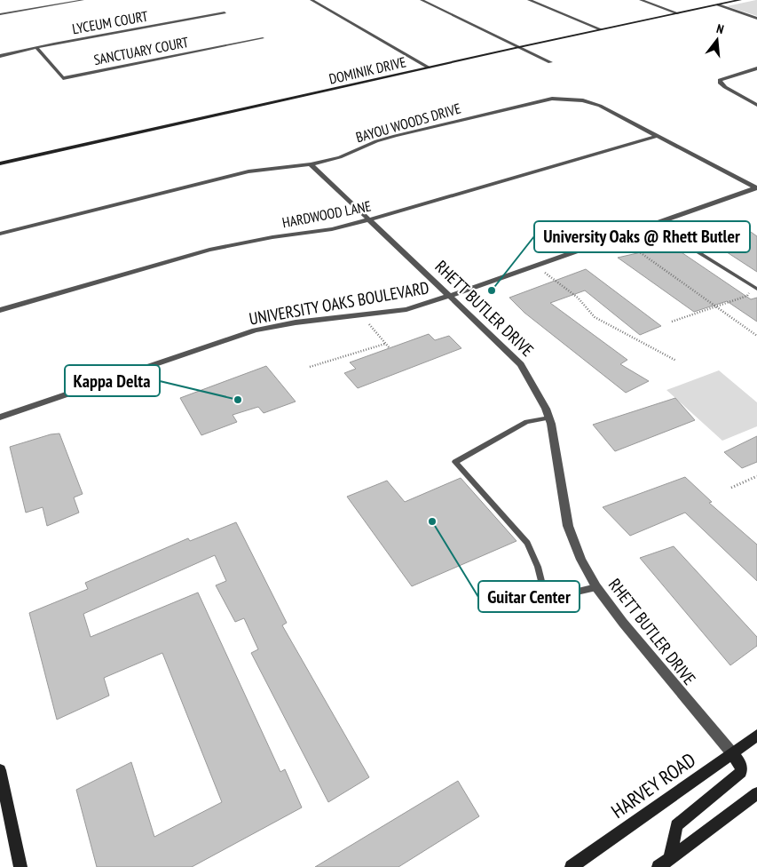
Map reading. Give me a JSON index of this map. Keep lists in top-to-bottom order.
{
  "streets": {
    "street": [
      "LYCEUM COURT",
      "SANCTUARY COURT",
      "DOMINIK DRIVE",
      "BAYOU WOODS DRIVE",
      "HARDWOOD LANE",
      "UNIVERSITY OAKS BOULEVARD",
      "RHETT BUTLER DRIVE",
      "HARVEY ROAD"
    ]
  },
  "crossings": [
    ["LYCEUM COURT", "SANCTUARY COURT"],
    ["BAYOU WOODS DRIVE", "HARDWOOD LANE"],
    ["BAYOU WOODS DRIVE", "UNIVERSITY OAKS BOULEVARD"],
    ["BAYOU WOODS DRIVE", "RHETT BUTLER DRIVE"],
    ["HARDWOOD LANE", "RHETT BUTLER DRIVE"],
    ["UNIVERSITY OAKS BOULEVARD", "RHETT BUTLER DRIVE"],
    ["RHETT BUTLER DRIVE", "HARVEY ROAD"]
  ],
  "places": ["University Oaks @ Rhett Butler", "Kappa Delta", "Guitar Center"],
  "north": "top"
}
